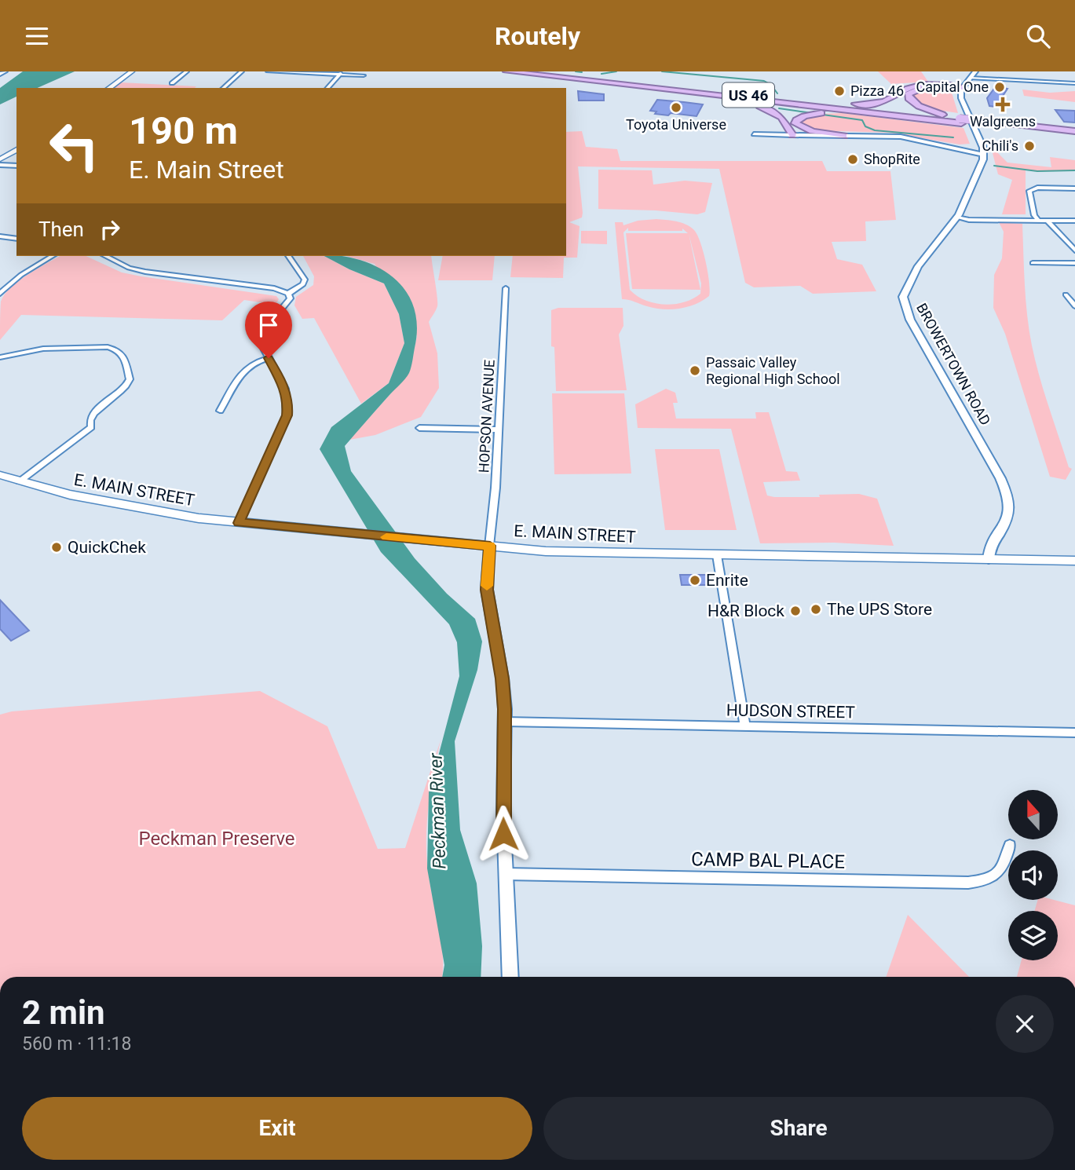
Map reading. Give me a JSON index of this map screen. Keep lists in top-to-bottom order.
{
  "streets": {
    "highway": ["US 46"],
    "main road": ["E. MAIN STREET"],
    "street": [
      "BROWERTOWN ROAD",
      "HOPSON AVENUE",
      "HUDSON STREET",
      "CAMP BAL PLACE"
    ]
  },
  "crossings": [
    ["BROWERTOWN ROAD", "E. MAIN STREET"],
    ["HOPSON AVENUE", "E. MAIN STREET"]
  ],
  "water": ["Peckman River"],
  "parks": ["Peckman Preserve"],
  "places": {
    "other": [
      "Capital One",
      "Pizza 46",
      "Toyota Universe",
      "Chili's",
      "ShopRite",
      "Passaic Valley Regional High School",
      "QuickChek",
      "Enrite",
      "The UPS Store",
      "H&R Block"
    ],
    "health": ["Walgreens"]
  },
  "north": "top",
  "page": {
    "header": "Routely",
    "turn": ["190 m", "E. Main Street"],
    "then": "Then",
    "heading": ["2 min", "560 m · 11:18"],
    "buttons": ["Exit", "Share"]
  }
}
